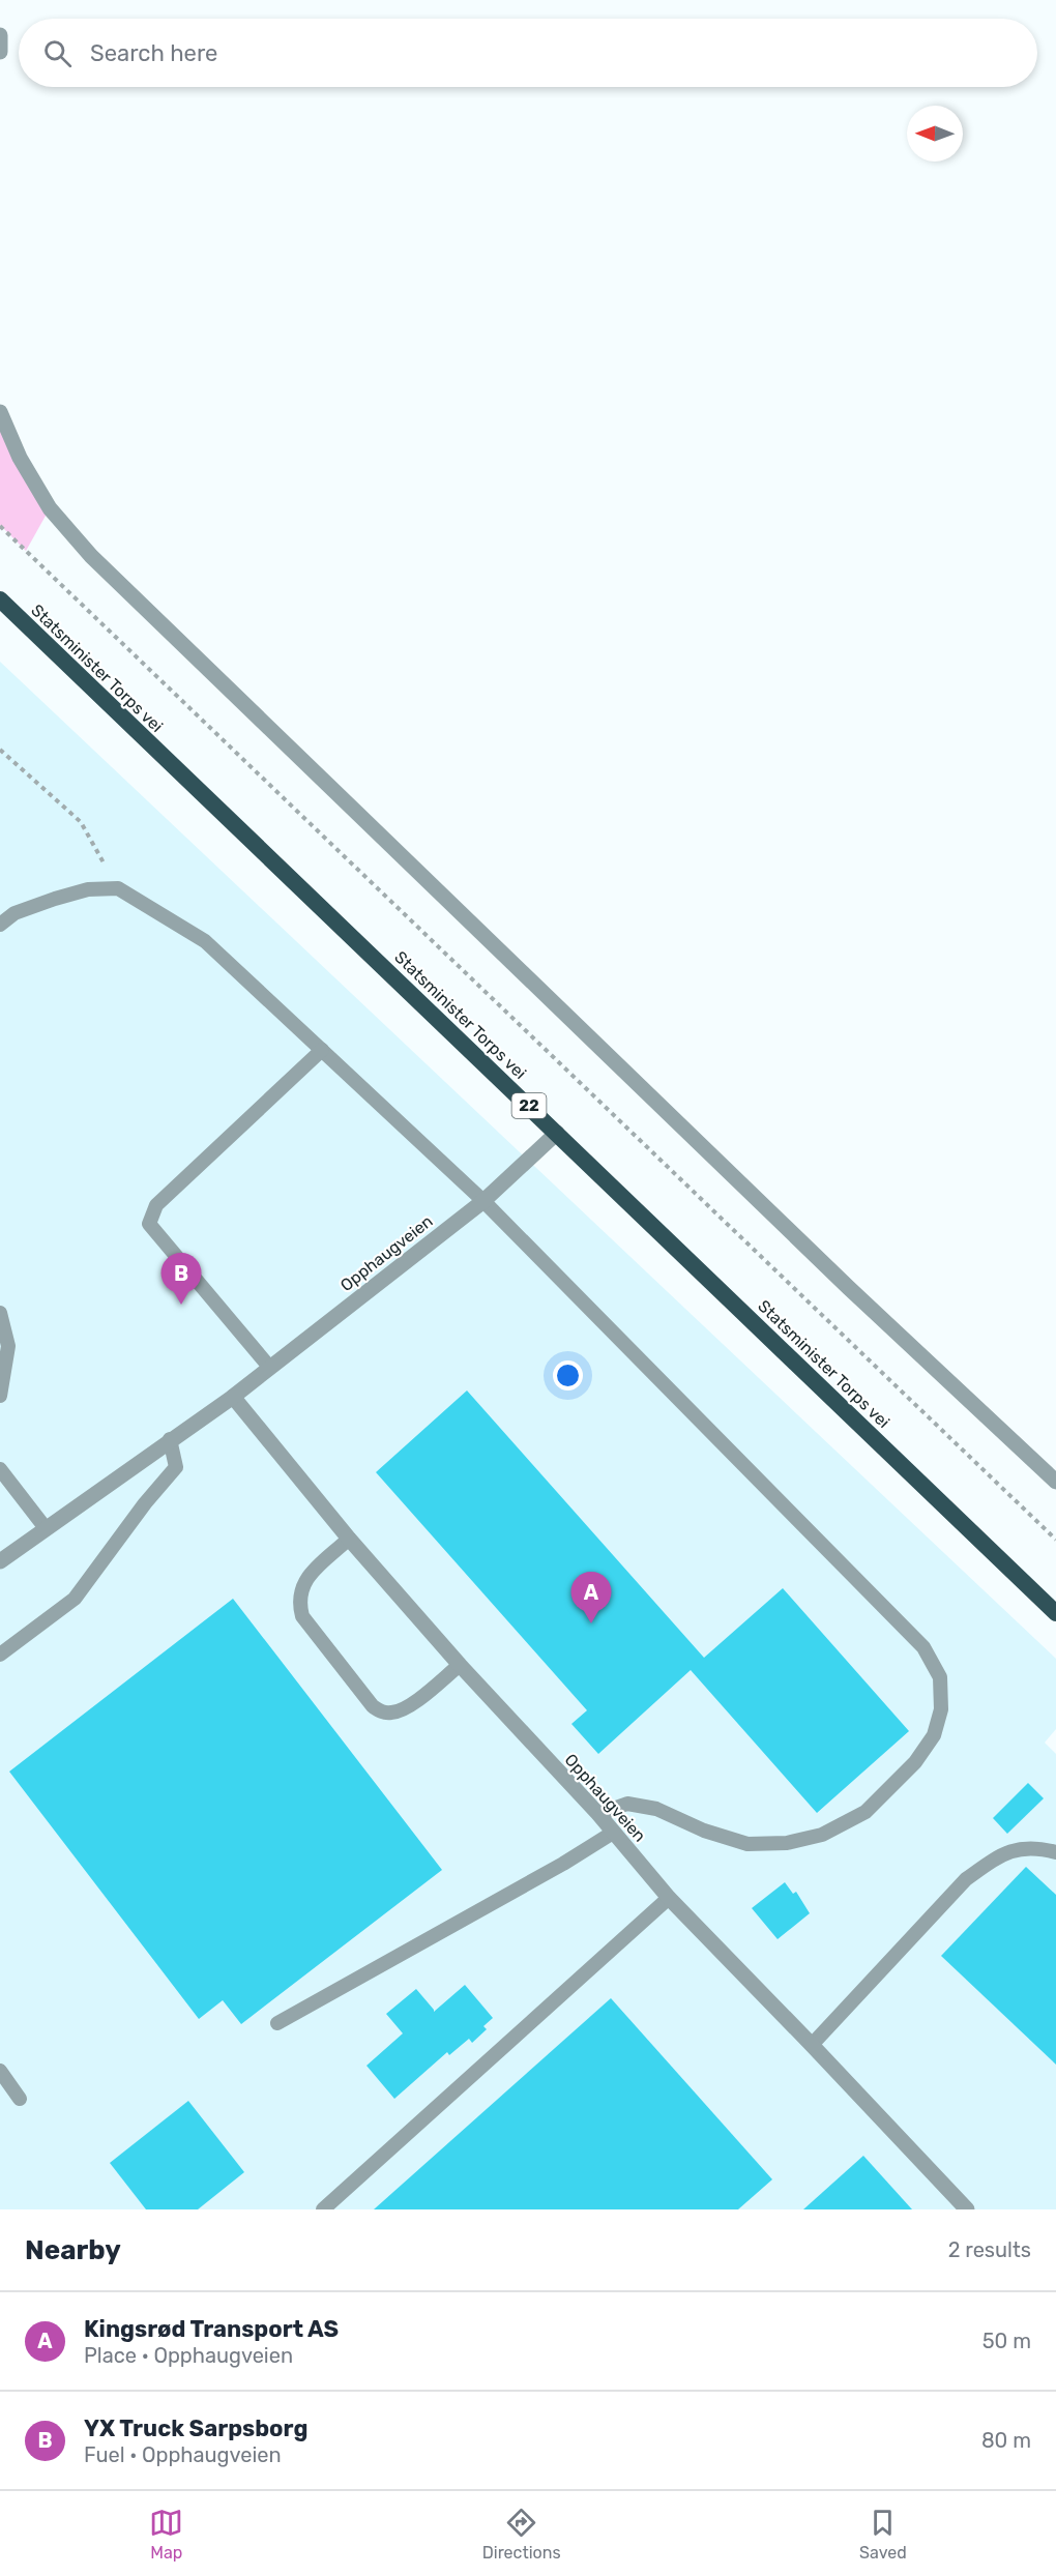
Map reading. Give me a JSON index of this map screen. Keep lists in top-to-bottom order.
{
  "streets": {
    "highway": ["Statsminister Torps vei", "22"],
    "street": ["Opphaugveien"]
  },
  "crossings": [
    ["Statsminister Torps vei", "Opphaugveien"]
  ],
  "north": "left",
  "page": {
    "search": "Search here",
    "pins": ["B", "A"],
    "heading": ["Nearby", "2 results"],
    "list": [
      {
        "mark": "A",
        "name": "Kingsrød Transport AS",
        "note": "Place · Opphaugveien",
        "value": "50 m"
      },
      {
        "mark": "B",
        "name": "YX Truck Sarpsborg",
        "note": "Fuel · Opphaugveien",
        "value": "80 m"
      }
    ],
    "nav": ["Map", "Directions", "Saved"]
  }
}
